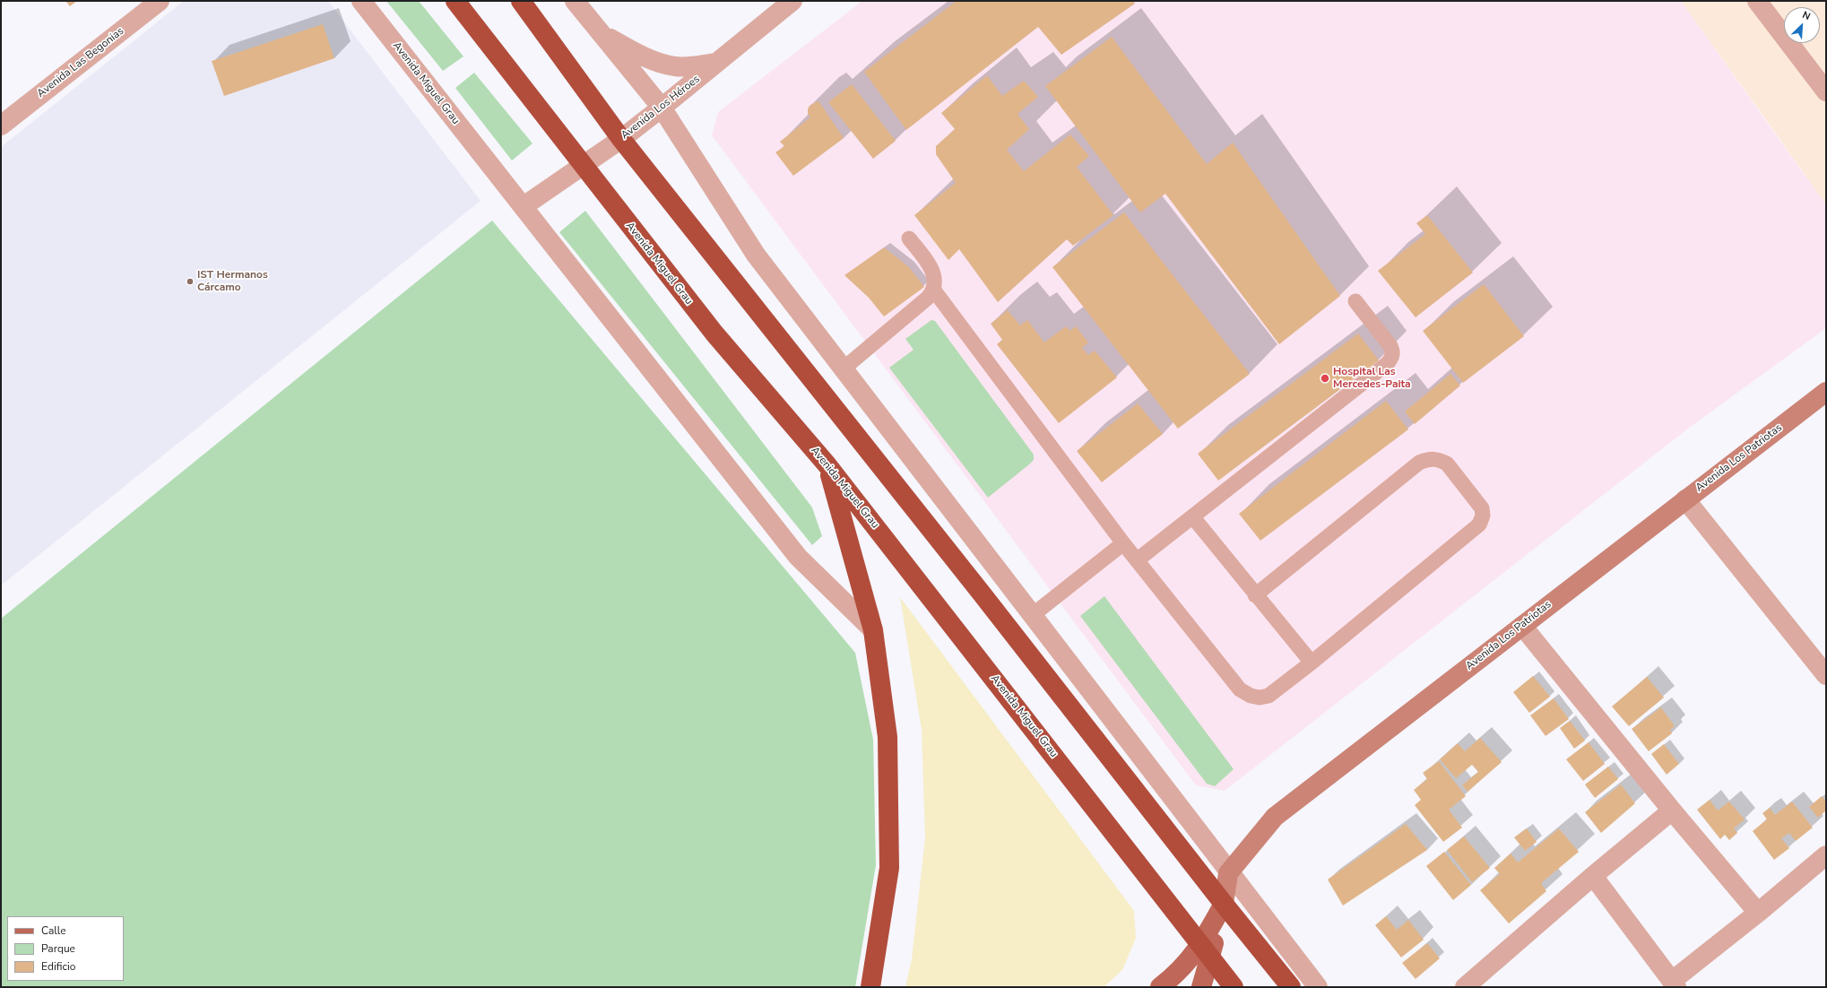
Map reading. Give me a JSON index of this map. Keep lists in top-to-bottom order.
{
  "streets": {
    "highway": ["Avenida Miguel Grau"],
    "street": ["Avenida Las Begonias", "Avenida Los Héroes", "Avenida Los Patriotas"]
  },
  "crossings": [
    ["Avenida Miguel Grau", "Avenida Los Héroes"]
  ],
  "places": ["IST Hermanos Cárcamo", "Hospital Las Mercedes-Paita"],
  "legend": ["Calle", "Parque", "Edificio"],
  "north": "top right"
}
